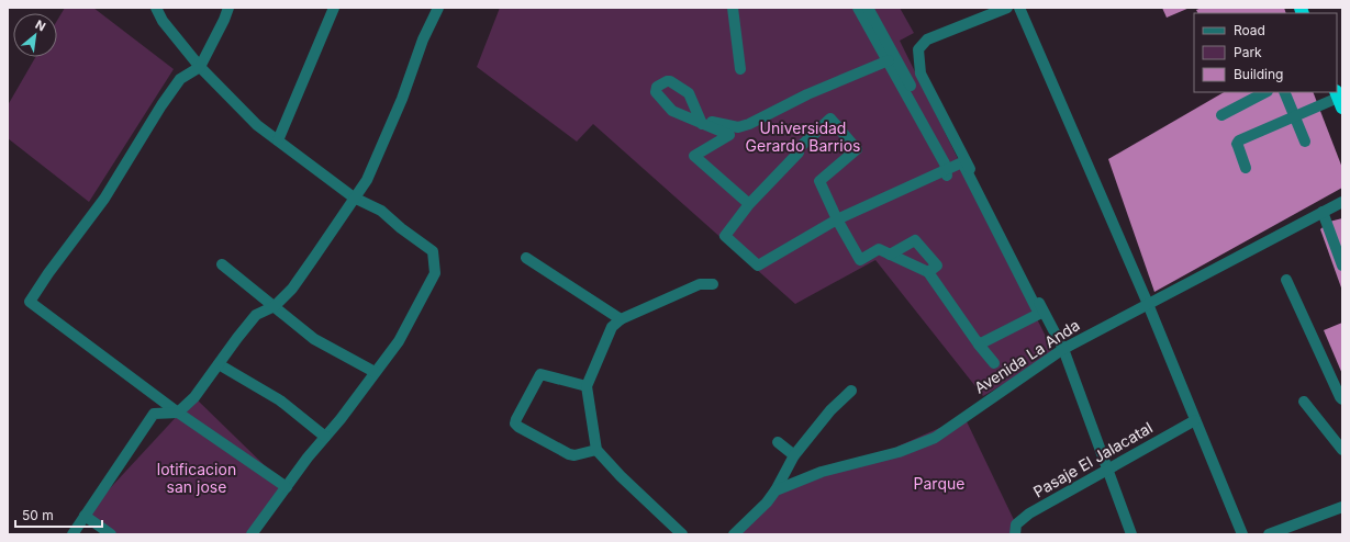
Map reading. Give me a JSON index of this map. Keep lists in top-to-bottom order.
{
  "streets": {
    "street": ["Avenida La Anda", "Pasaje El Jalacatal"]
  },
  "parks": ["Universidad Gerardo Barrios", "lotificacion san jose", "Parque"],
  "legend": ["Road", "Park", "Building"],
  "scale_bar": "50 m",
  "north": "top right"
}
